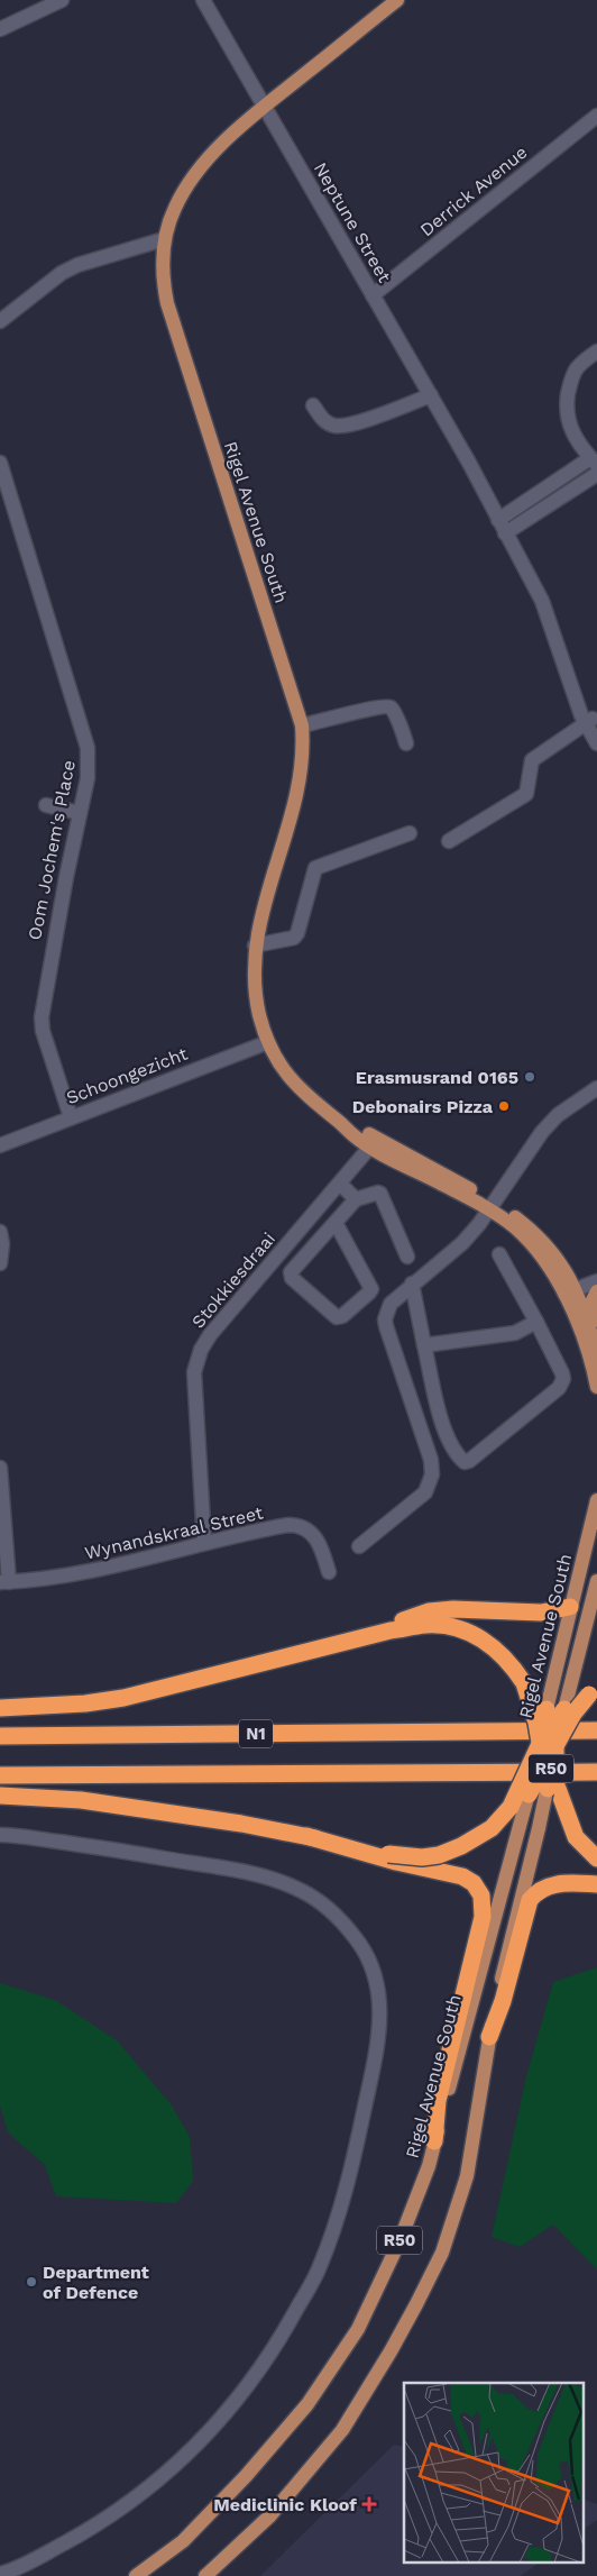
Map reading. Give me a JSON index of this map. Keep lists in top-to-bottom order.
{
  "streets": {
    "highway": ["N1"],
    "main road": ["Rigel Avenue South", "R50"],
    "street": [
      "Derrick Avenue",
      "Neptune Street",
      "Oom Jochem's Place",
      "Schoongezicht",
      "Stokkiesdraai",
      "Wynandskraal Street"
    ]
  },
  "crossings": [
    ["Derrick Avenue", "Neptune Street"],
    ["Neptune Street", "Rigel Avenue South"],
    ["Rigel Avenue South", "Schoongezicht"],
    ["Rigel Avenue South", "Stokkiesdraai"],
    ["Oom Jochem's Place", "Schoongezicht"],
    ["Stokkiesdraai", "Wynandskraal Street"]
  ],
  "places": {
    "other": ["Erasmusrand 0165", "Debonairs Pizza", "Department of Defence"],
    "health": ["Mediclinic Kloof"]
  }
}
